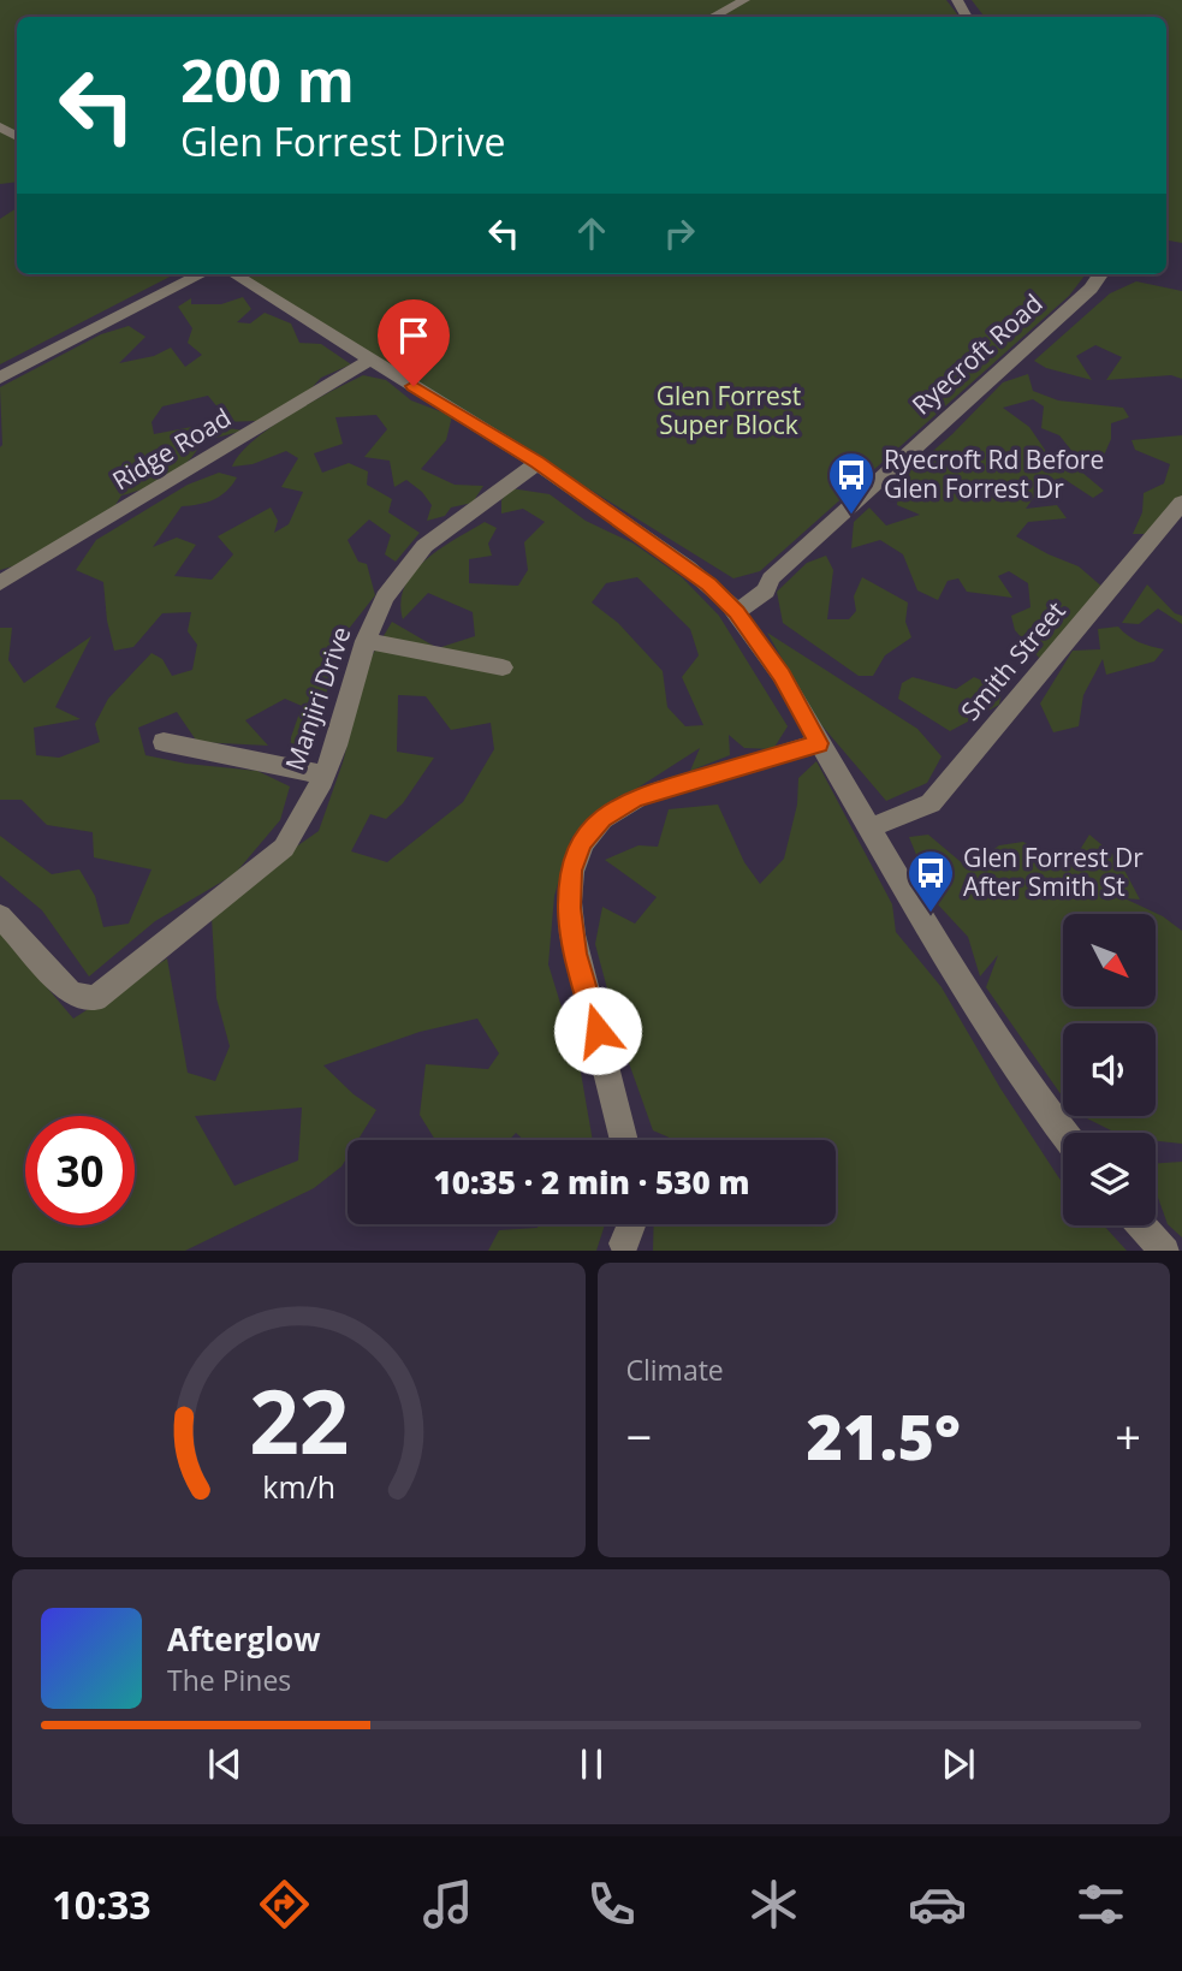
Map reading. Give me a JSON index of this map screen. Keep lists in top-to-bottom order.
{
  "streets": {
    "street": [
      "Ryecroft Road",
      "Ridge Road",
      "Smith Street",
      "Manjiri Drive"
    ]
  },
  "parks": ["Glen Forrest Super Block"],
  "places": {
    "bus stop": ["Ryecroft Rd Before Glen Forrest Dr", "Glen Forrest Dr After Smith St"]
  },
  "north": "bottom right",
  "page": {
    "turn": ["200 m", "Glen Forrest Drive"],
    "limit": "30",
    "trip": "10:35 · 2 min · 530 m",
    "tile": "Climate",
    "heat": ["−", "21.5°", "+"],
    "song": ["Afterglow", "The Pines"],
    "tabs": "10:33",
    "gauge": ["22", "km/h"]
  }
}
